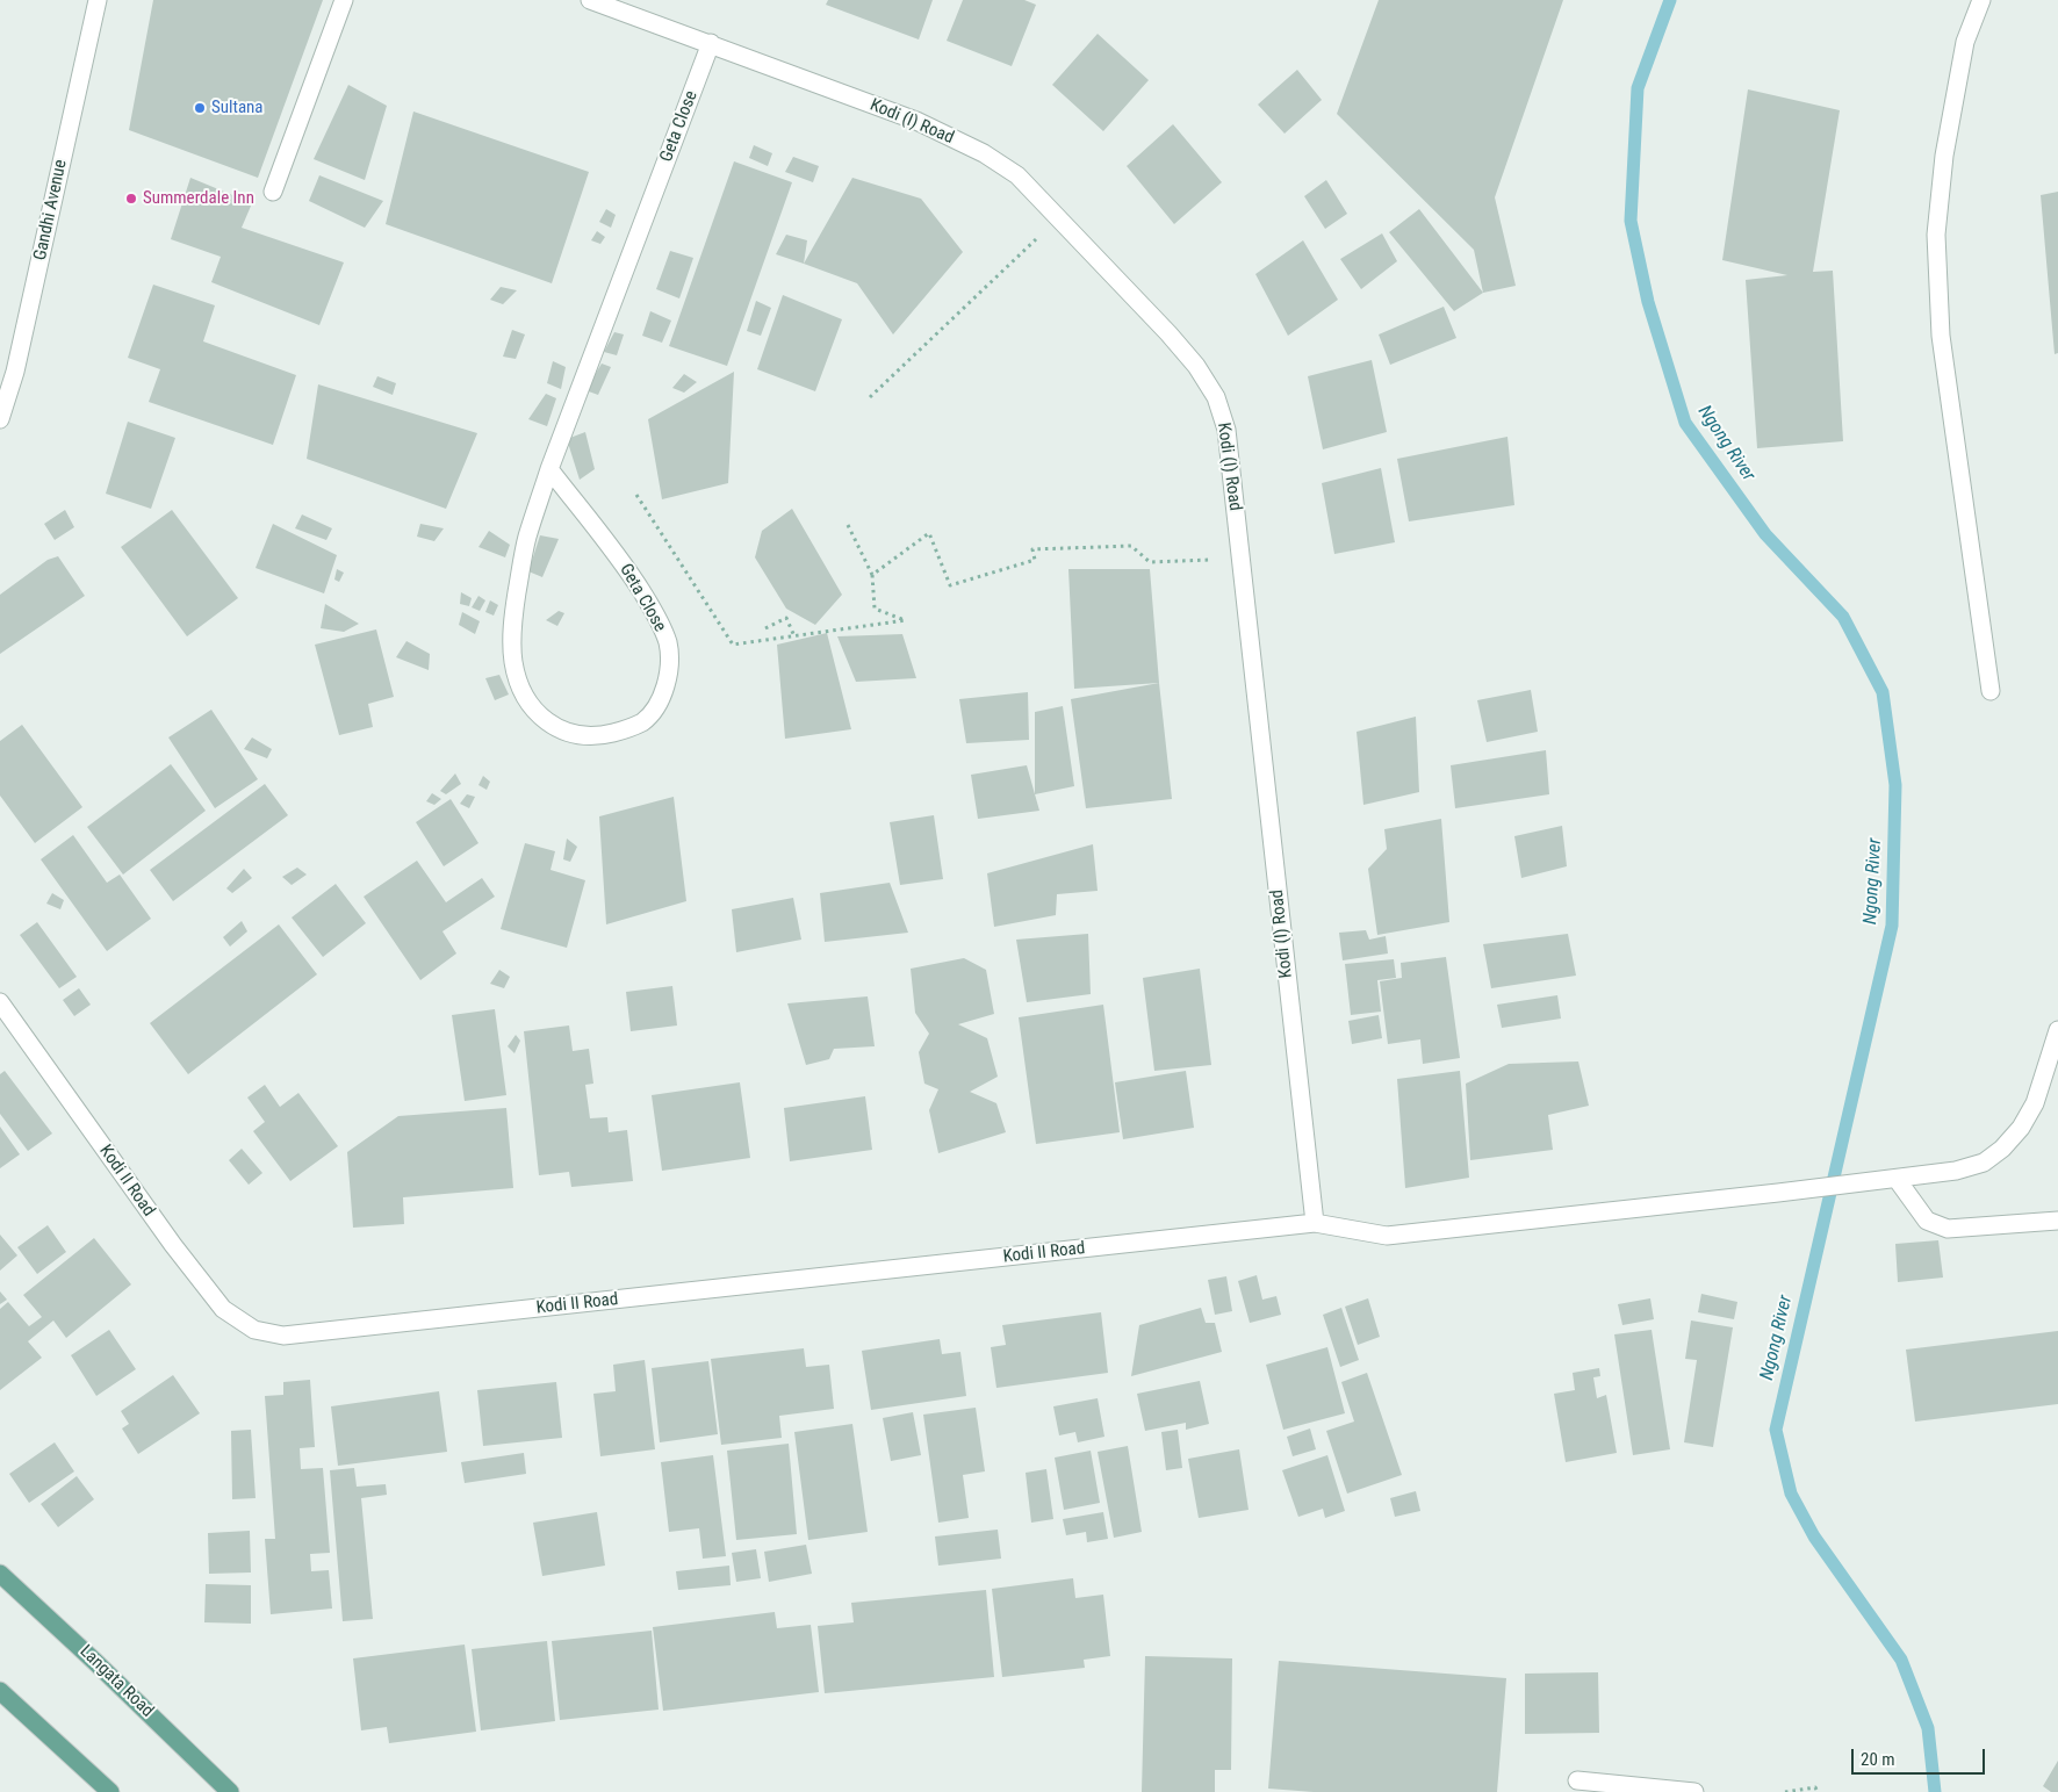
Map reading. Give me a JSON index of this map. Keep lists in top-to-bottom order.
{
  "streets": {
    "main road": ["Langata Road"],
    "street": [
      "Kodi (I) Road",
      "Geta Close",
      "Gandhi Avenue",
      "Kodi II Road"
    ]
  },
  "crossings": [
    ["Kodi (I) Road", "Geta Close"],
    ["Kodi (I) Road", "Kodi II Road"]
  ],
  "water": ["Ngong River"],
  "places": ["Sultana", "Summerdale Inn"],
  "scale_bar": "20 m"
}
